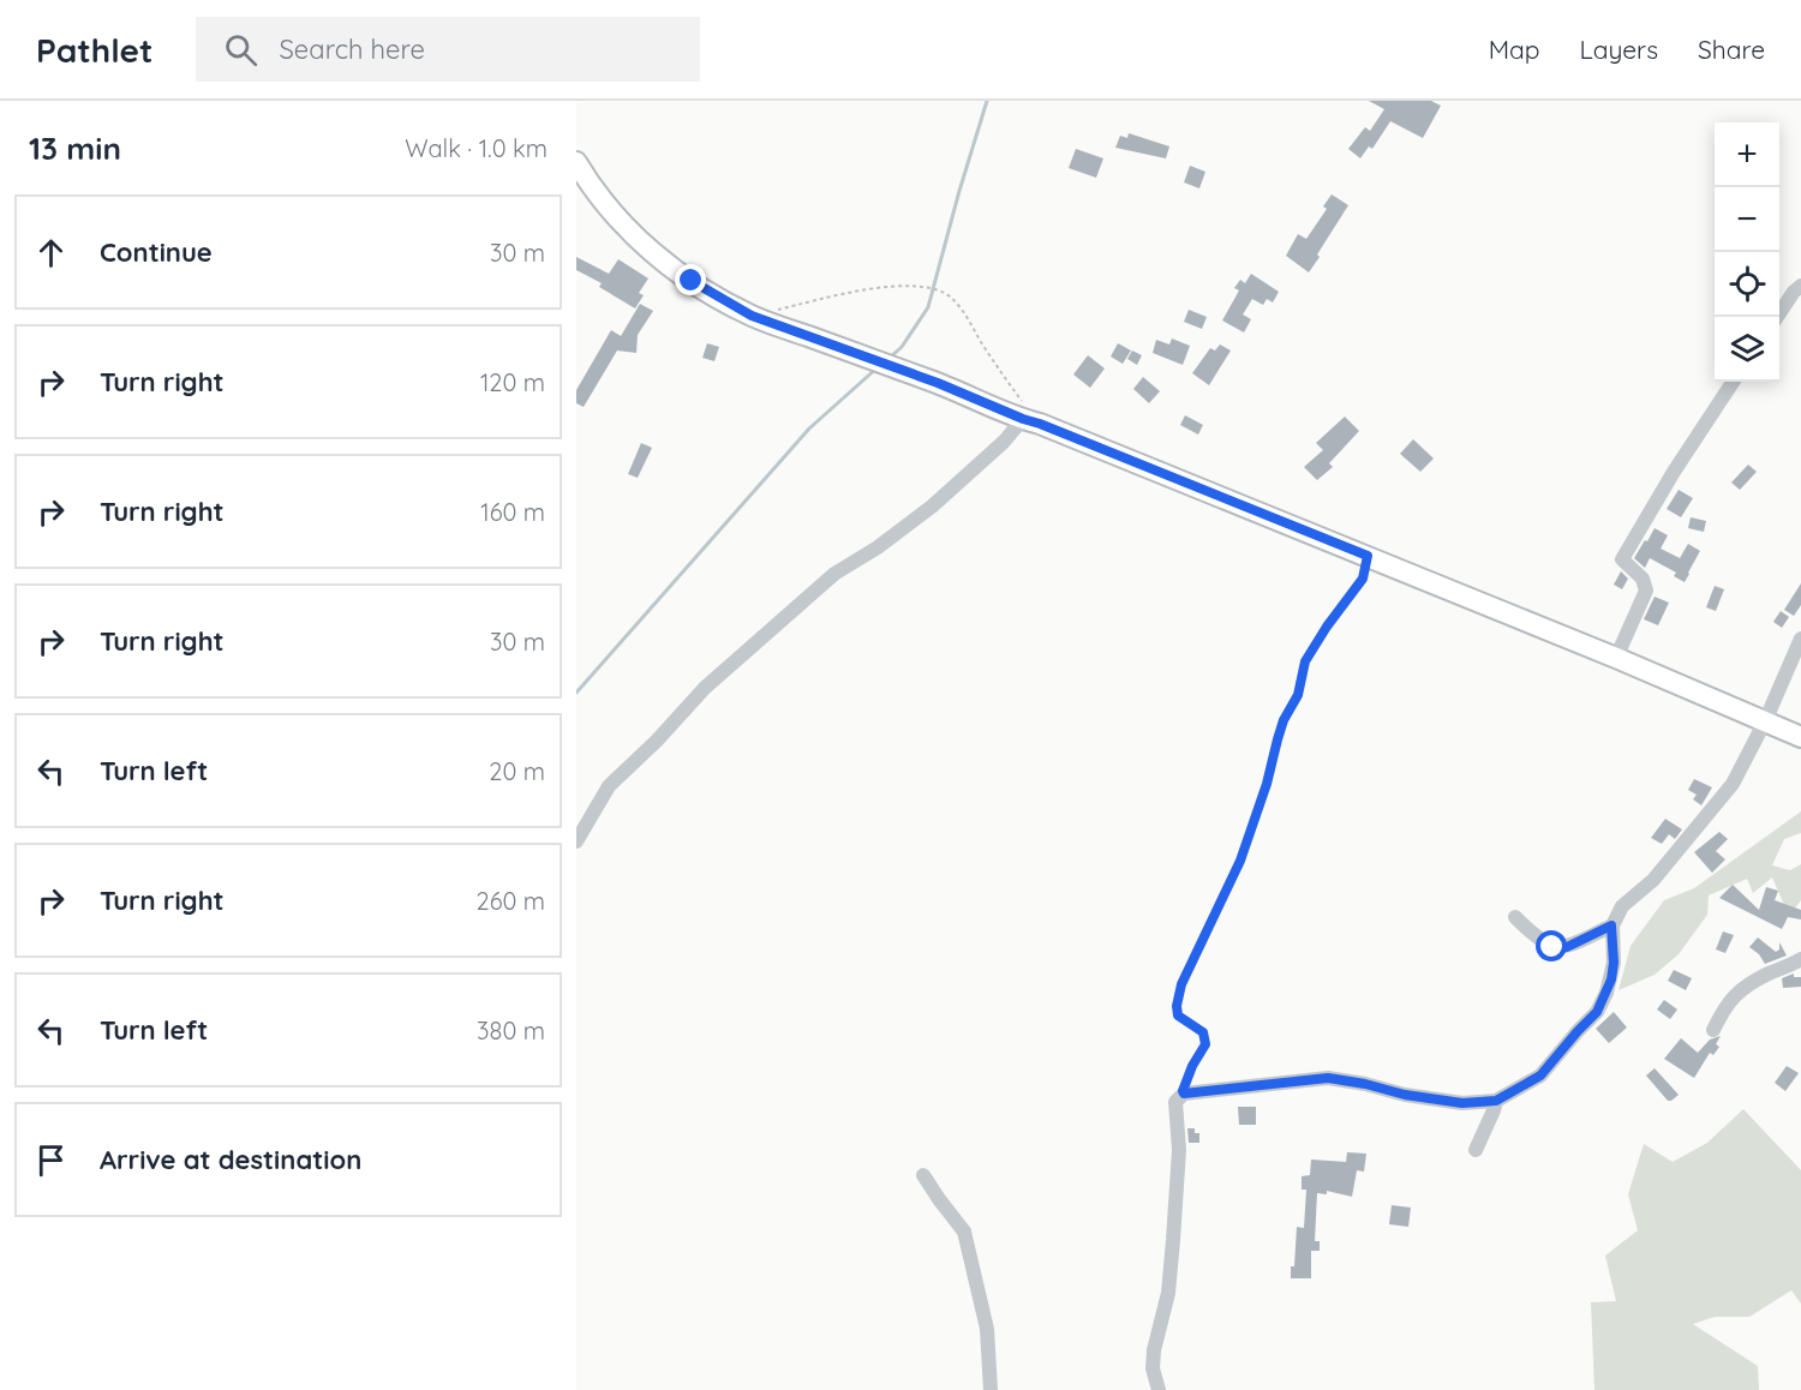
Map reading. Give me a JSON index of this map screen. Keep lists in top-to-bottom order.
{
  "page": {
    "header": "Pathlet",
    "search": "Search here",
    "nav": ["Map", "Layers", "Share"],
    "heading": ["13 min", "Walk · 1.0 km"],
    "map_buttons": ["+", "−"],
    "list": [
      ["Continue", "30 m"],
      ["Turn right", "120 m"],
      ["Turn right", "160 m"],
      ["Turn right", "30 m"],
      ["Turn left", "20 m"],
      ["Turn right", "260 m"],
      ["Turn left", "380 m"],
      "Arrive at destination"
    ]
  }
}
